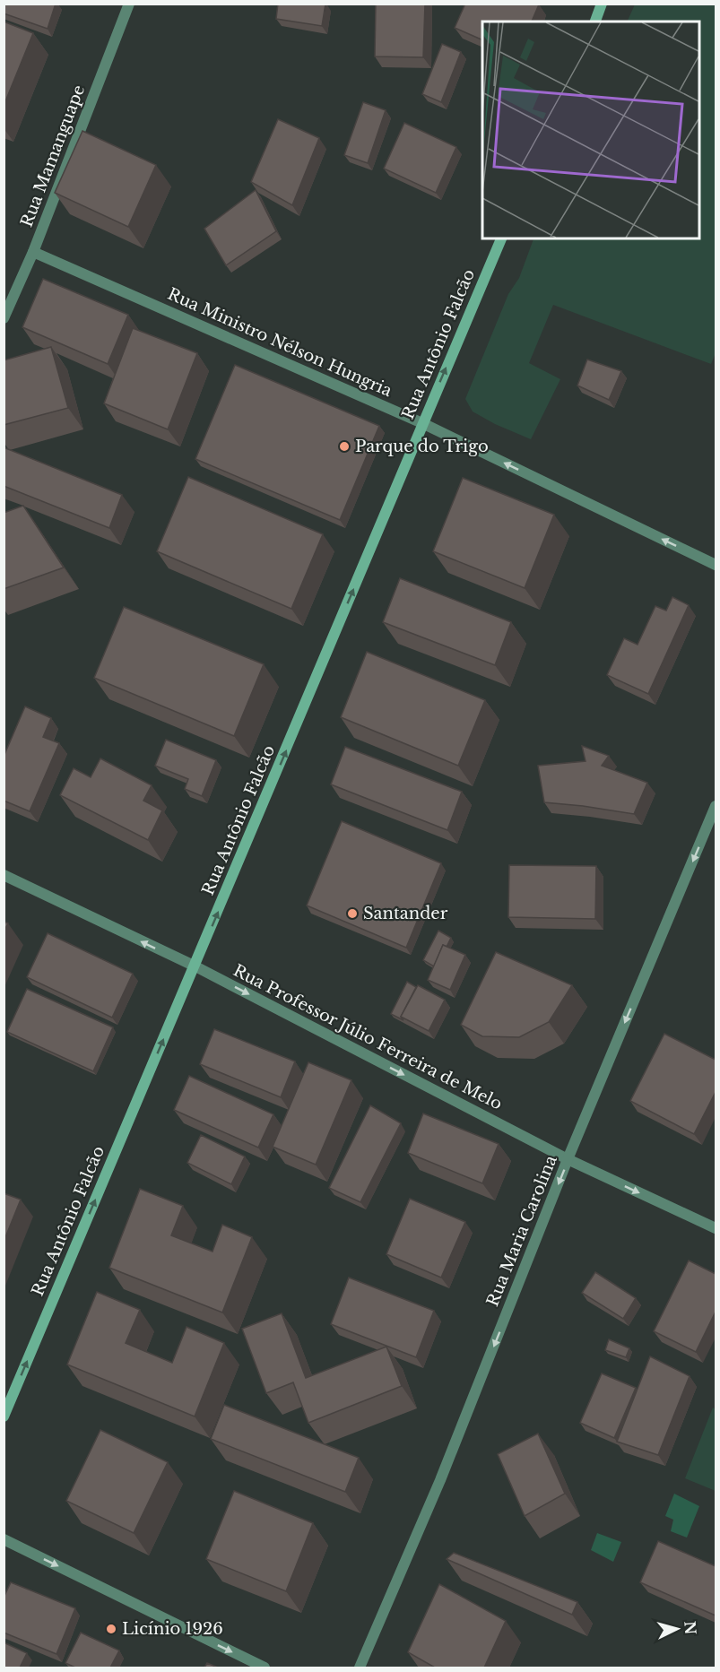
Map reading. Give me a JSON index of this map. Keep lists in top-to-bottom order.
{
  "streets": {
    "main road": ["Rua Antônio Falcão"],
    "street": [
      "Rua Mamanguape",
      "Rua Ministro Nélson Hungria",
      "Rua Professor Júlio Ferreira de Melo",
      "Rua Maria Carolina"
    ]
  },
  "crossings": [
    ["Rua Mamanguape", "Rua Ministro Nélson Hungria"],
    ["Rua Ministro Nélson Hungria", "Rua Antônio Falcão"],
    ["Rua Antônio Falcão", "Rua Professor Júlio Ferreira de Melo"],
    ["Rua Professor Júlio Ferreira de Melo", "Rua Maria Carolina"]
  ],
  "one_way": ["Rua Ministro Nélson Hungria", "Rua Antônio Falcão", "Rua Maria Carolina"],
  "places": ["Parque do Trigo", "Santander", "Licínio 1926"],
  "north": "right"
}
